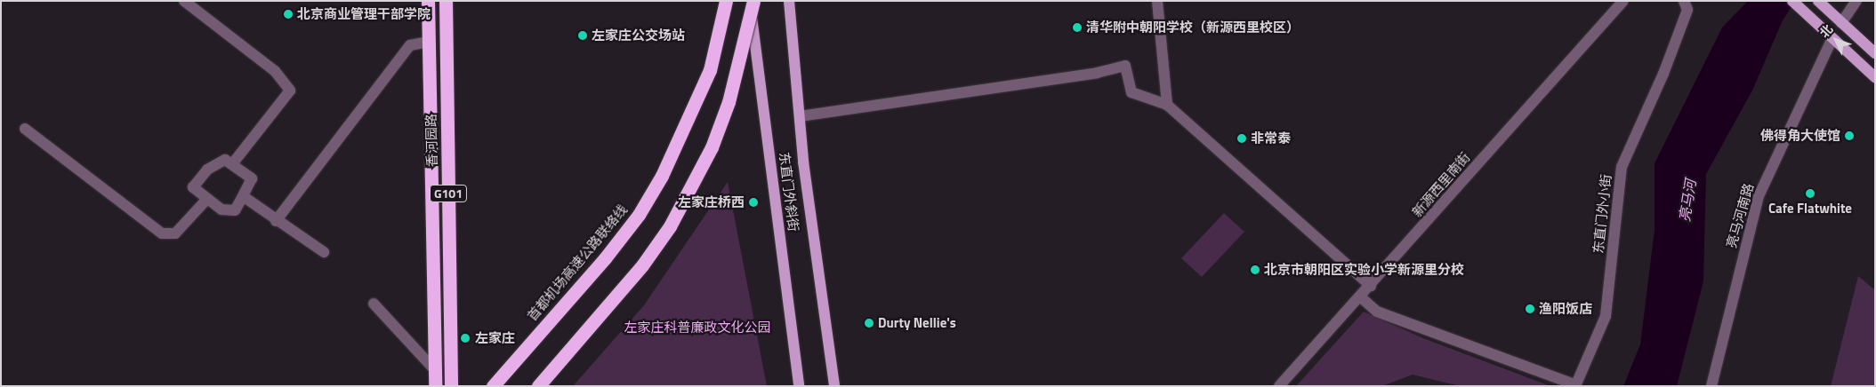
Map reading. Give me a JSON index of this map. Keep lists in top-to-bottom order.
{
  "streets": {
    "highway": ["香河园路", "G101", "首都机场高速公路联络线"],
    "main road": ["东直门外斜街"],
    "street": ["新源西里南街", "东直门外小街", "亮马河南路"]
  },
  "water": ["亮马河"],
  "parks": ["左家庄科普廉政文化公园"],
  "places": [
    "北京商业管理干部学院",
    "清华附中朝阳学校（新源西里校区）",
    "左家庄公交场站",
    "佛得角大使馆",
    "非常泰",
    "Cafe Flatwhite",
    "左家庄桥西",
    "北京市朝阳区实验小学新源里分校",
    "渔阳饭店",
    "Durty Nellie's",
    "左家庄"
  ],
  "north": "top left"
}
